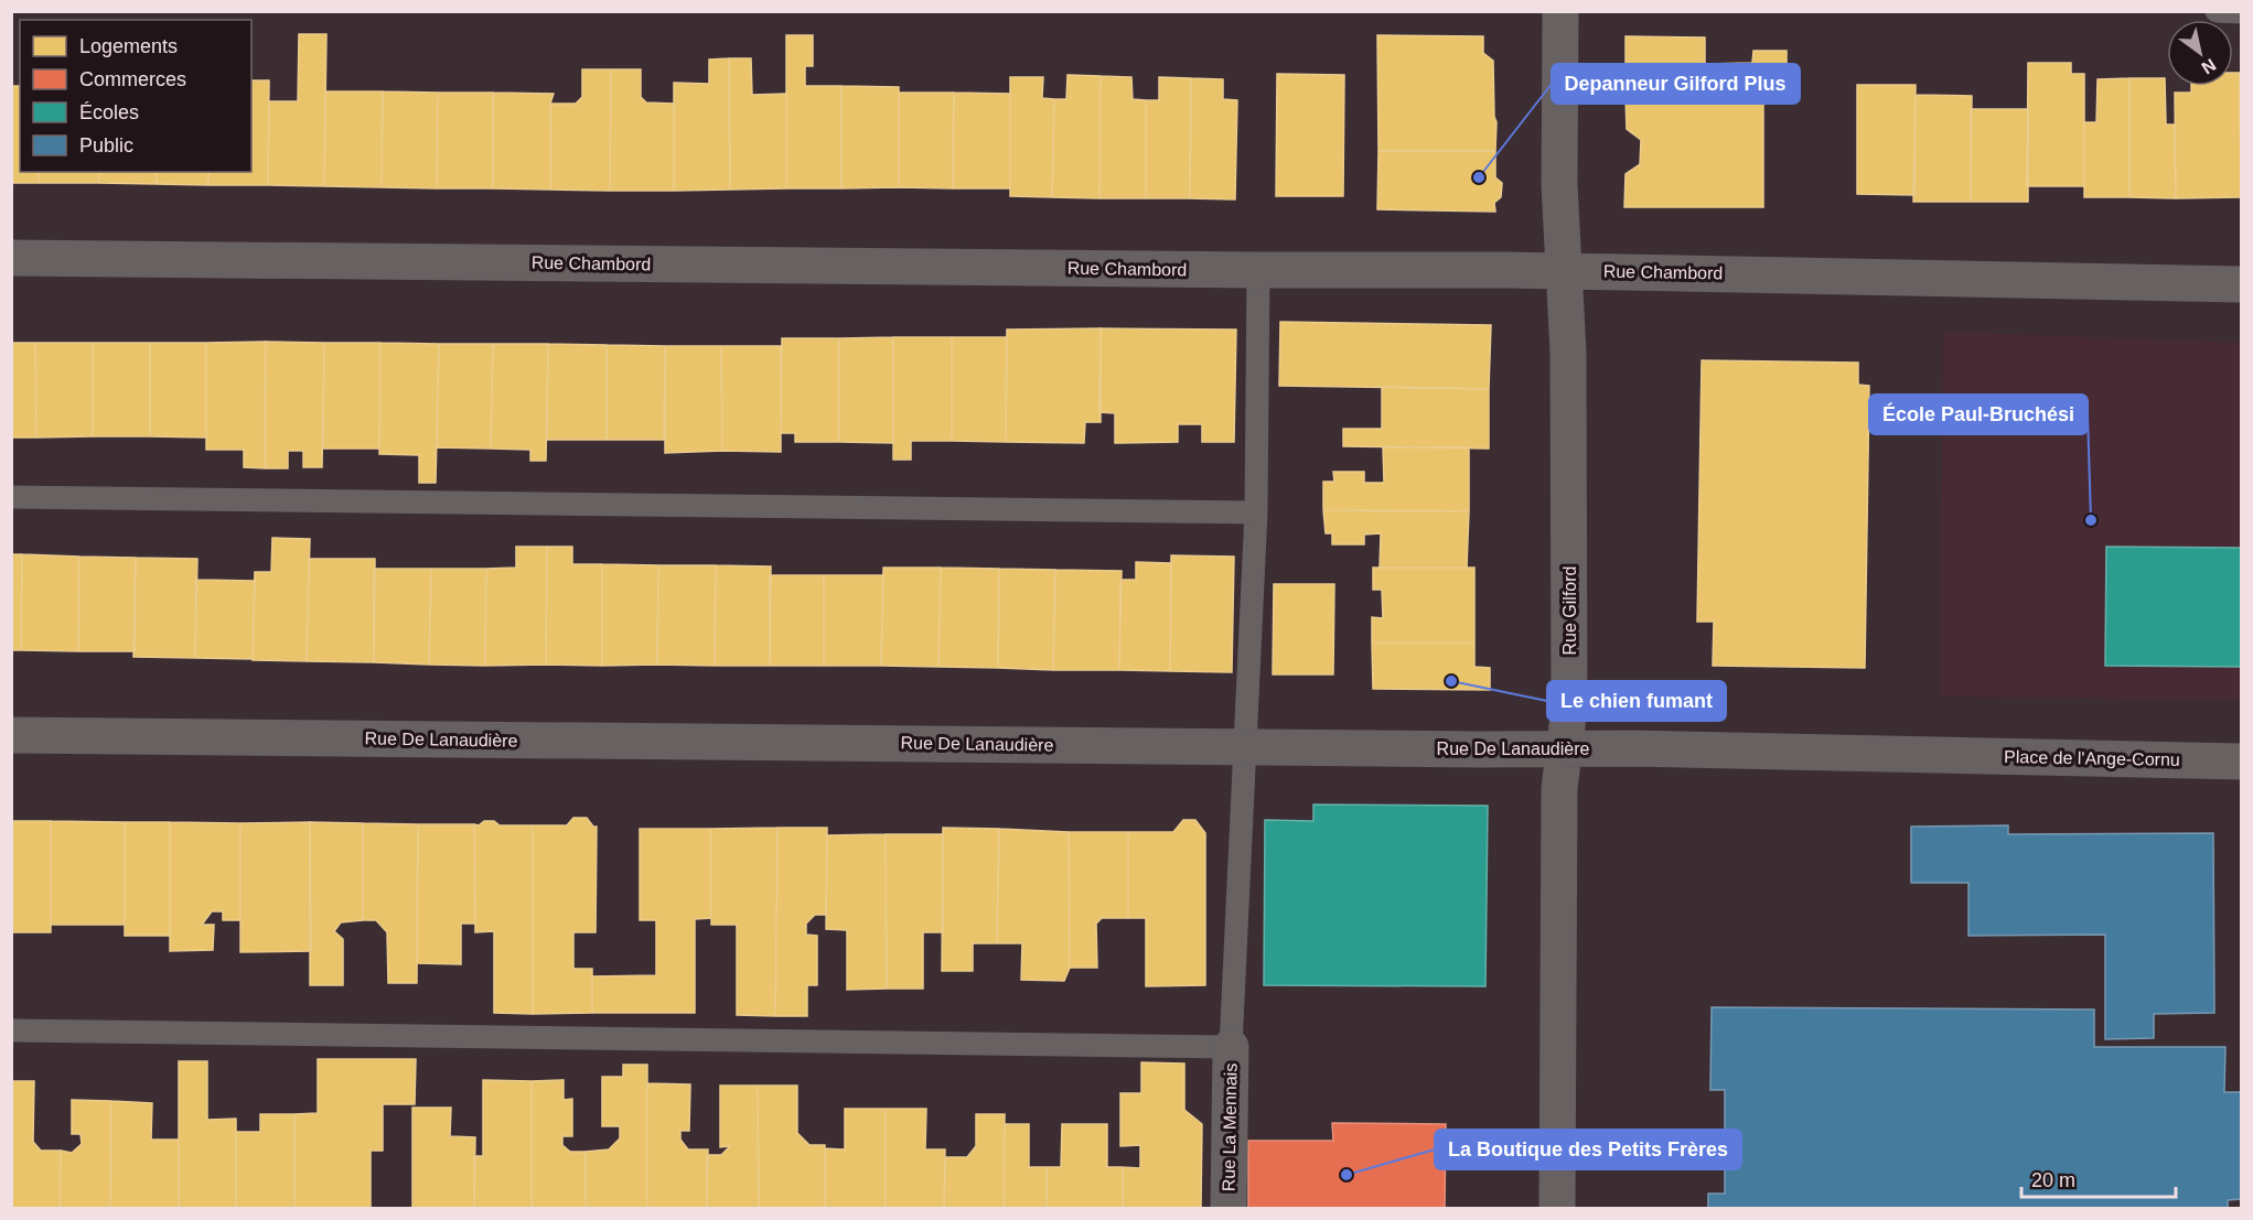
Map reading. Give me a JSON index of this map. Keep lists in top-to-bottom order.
{
  "streets": {
    "street": [
      "Rue Chambord",
      "Rue Gilford",
      "Rue De Lanaudière",
      "Place de l'Ange-Cornu",
      "Rue La Mennais"
    ]
  },
  "crossings": [
    ["Rue Chambord", "Rue Gilford"],
    ["Rue Gilford", "Rue De Lanaudière"],
    ["Rue De Lanaudière", "Place de l'Ange-Cornu"]
  ],
  "places": [
    "Depanneur Gilford Plus",
    "École Paul-Bruchési",
    "Le chien fumant",
    "La Boutique des Petits Frères"
  ],
  "legend": [
    "Logements",
    "Commerces",
    "Écoles",
    "Public"
  ],
  "scale_bar": "20 m",
  "north": "bottom right"
}
